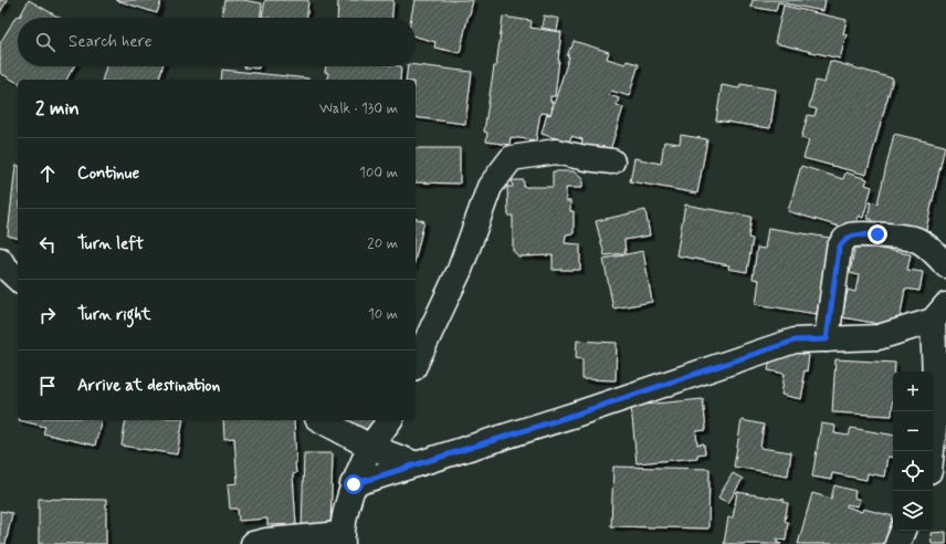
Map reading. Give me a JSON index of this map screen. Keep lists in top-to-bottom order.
{
  "page": {
    "search": "Search here",
    "heading": ["2 min", "Walk · 130 m"],
    "list": [
      ["Continue", "100 m"],
      ["Turn left", "20 m"],
      ["Turn right", "10 m"],
      "Arrive at destination"
    ],
    "map_buttons": ["+", "−"]
  }
}
